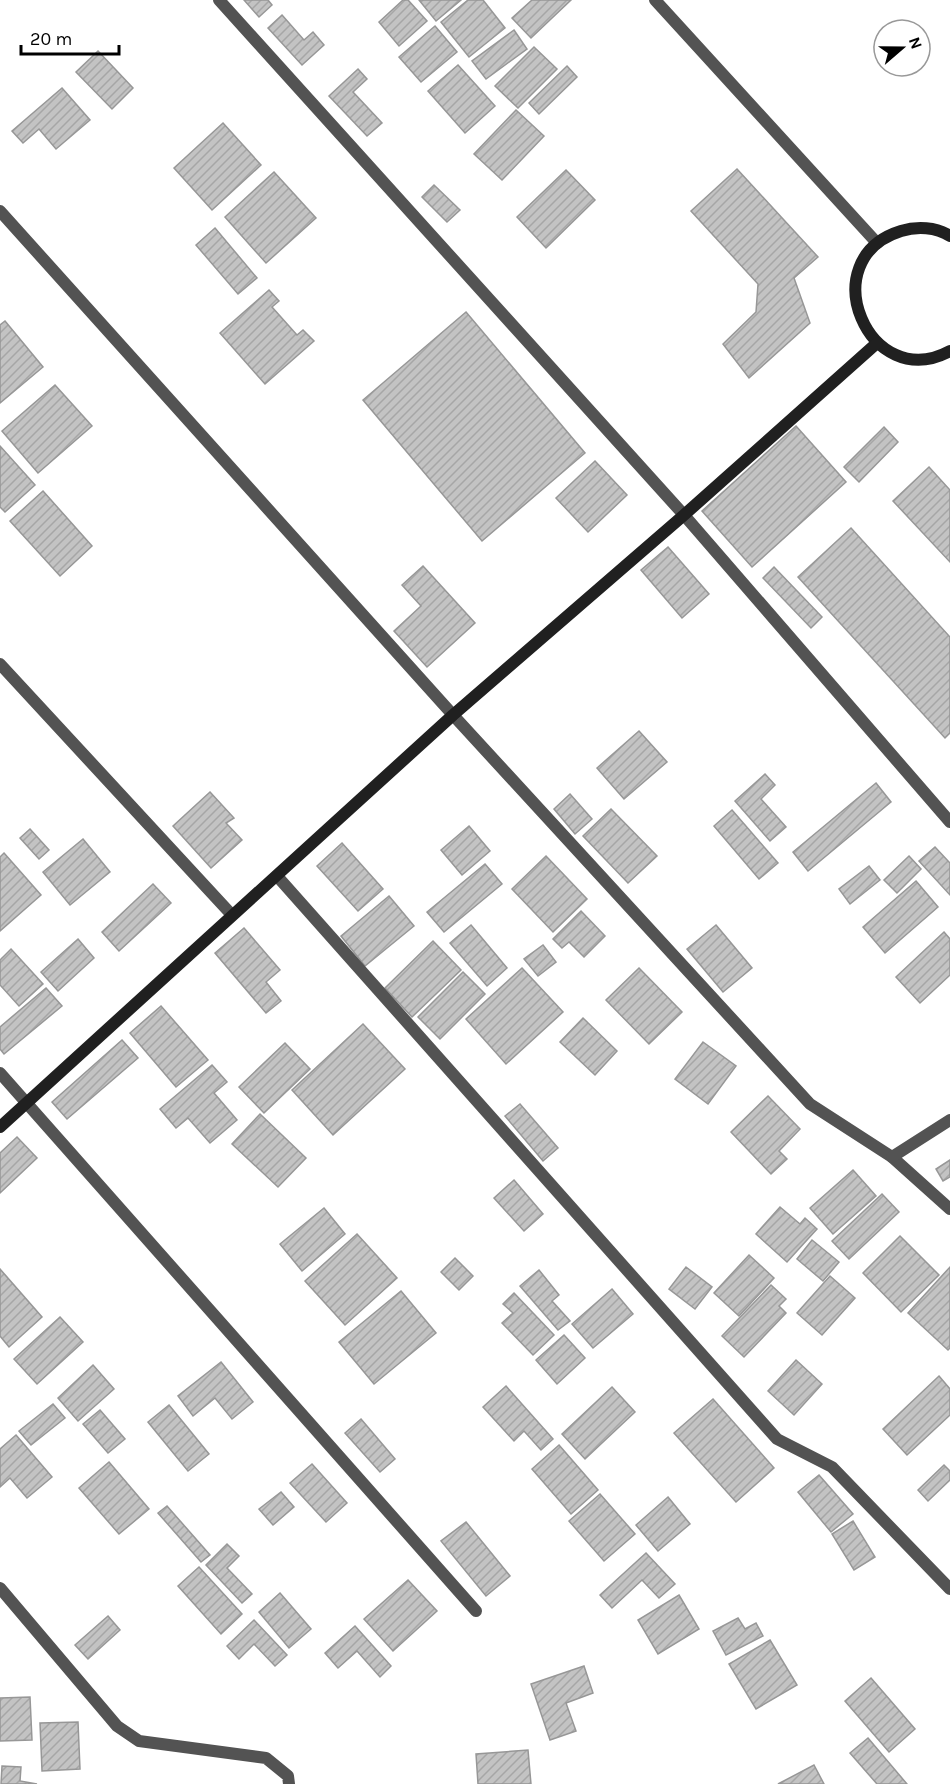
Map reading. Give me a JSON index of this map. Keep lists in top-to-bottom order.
{
  "scale_bar": "20 m",
  "north": "right"
}
